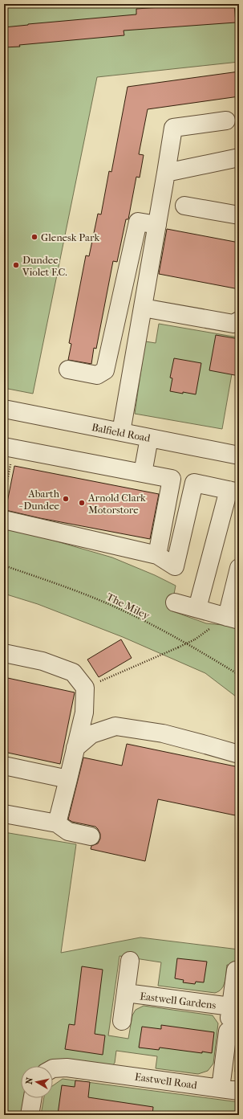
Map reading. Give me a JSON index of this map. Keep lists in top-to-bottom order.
{
  "streets": {
    "street": ["Balfield Road", "Eastwell Gardens", "Eastwell Road"],
    "path": ["The Miley"]
  },
  "places": [
    "Glenesk Park",
    "Dundee Violet F.C.",
    "Abarth - Dundee",
    "Arnold Clark Motorstore"
  ],
  "north": "left"
}
